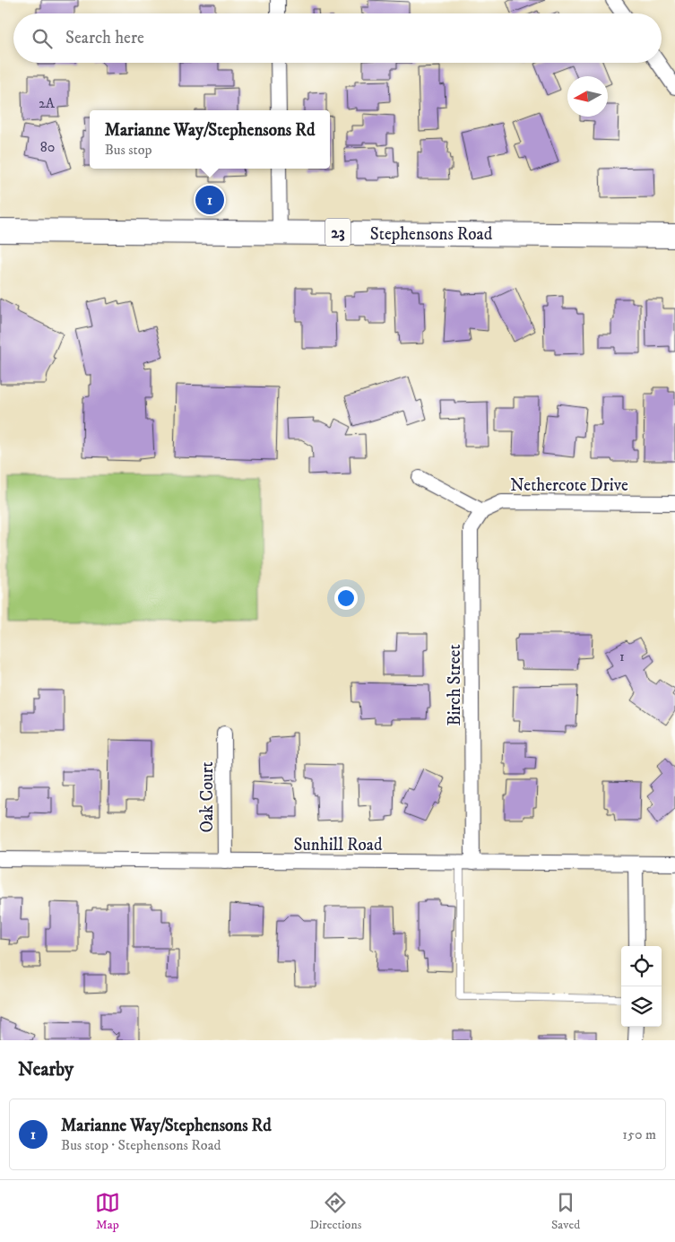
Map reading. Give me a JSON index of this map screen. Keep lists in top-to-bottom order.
{
  "streets": {
    "main road": ["23", "Stephensons Road"],
    "street": [
      "Nethercote Drive",
      "Birch Street",
      "Oak Court",
      "Sunhill Road"
    ]
  },
  "crossings": [
    ["Nethercote Drive", "Birch Street"],
    ["Birch Street", "Sunhill Road"],
    ["Oak Court", "Sunhill Road"]
  ],
  "house_numbers": ["2A", "80", "1"],
  "north": "left",
  "page": {
    "search": "Search here",
    "popup": ["Marianne Way/Stephensons Rd", "Bus stop"],
    "pins": "1",
    "heading": "Nearby",
    "list": [
      {
        "mark": "1",
        "name": "Marianne Way/Stephensons Rd",
        "note": "Bus stop · Stephensons Road",
        "value": "150 m"
      }
    ],
    "nav": ["Map", "Directions", "Saved"]
  }
}
